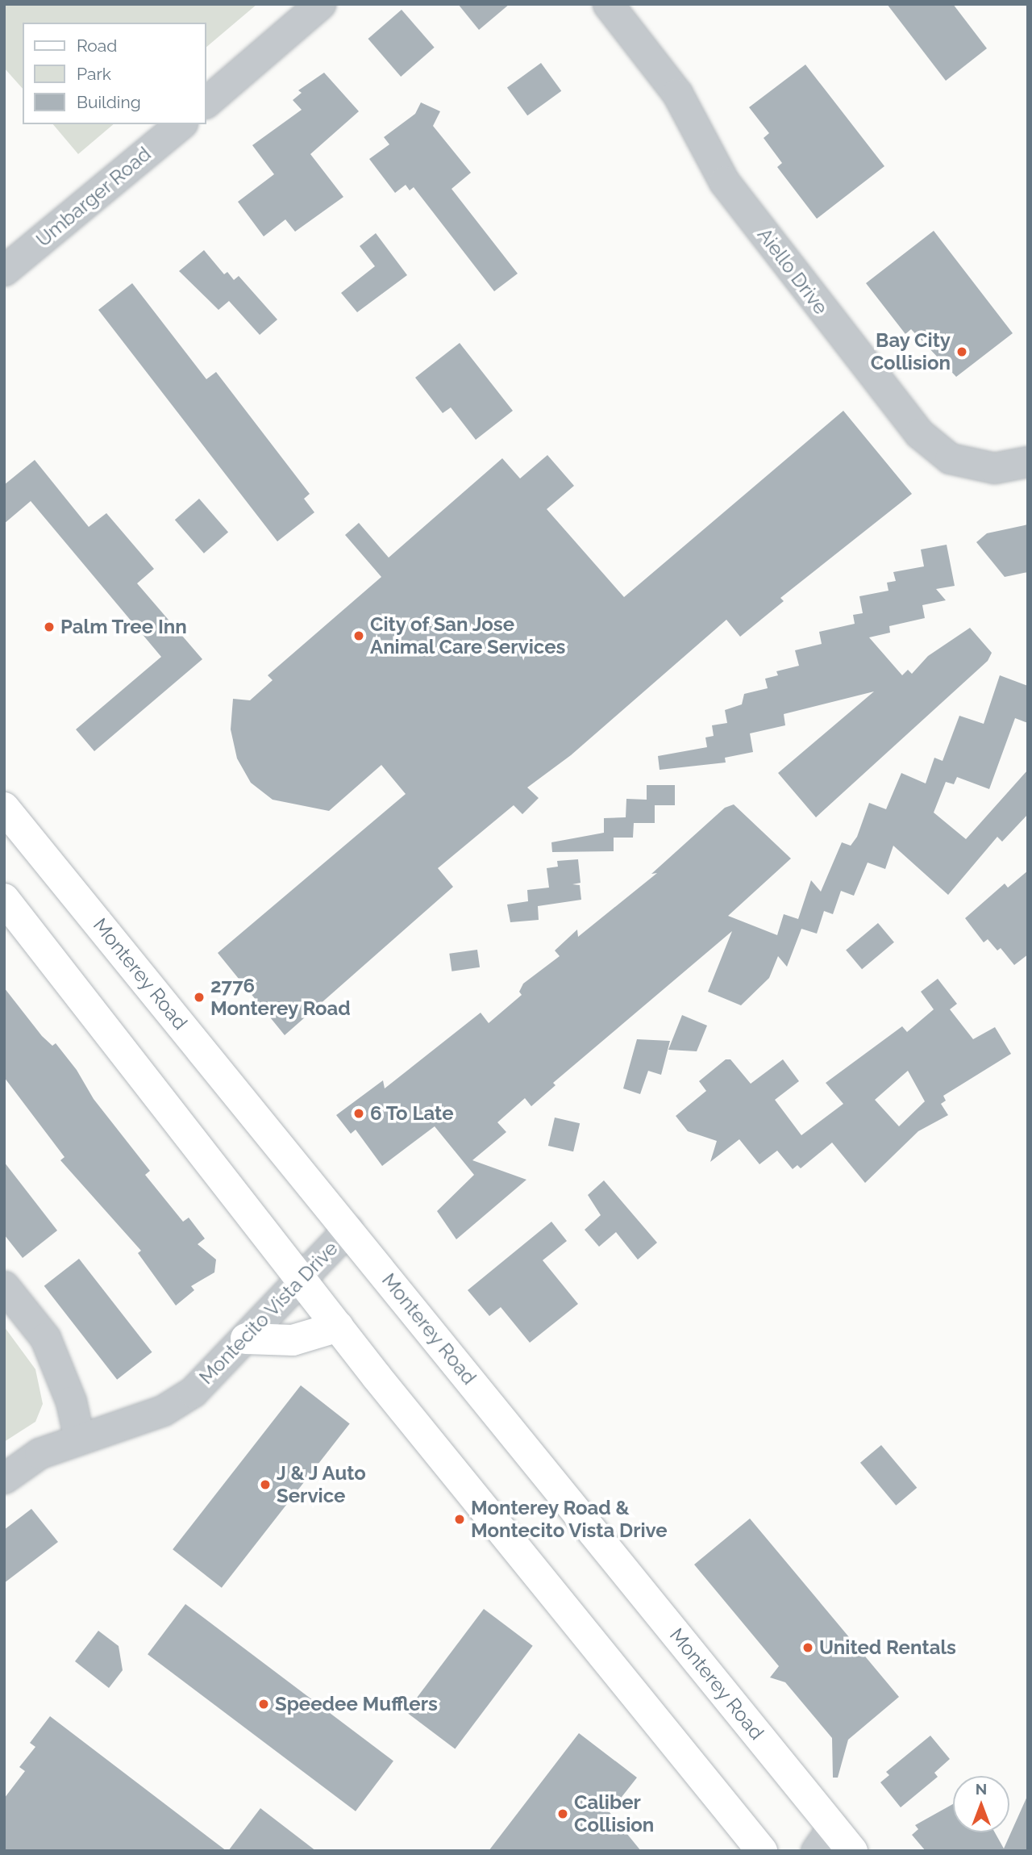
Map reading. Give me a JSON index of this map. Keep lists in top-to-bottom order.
{
  "streets": {
    "main road": ["Monterey Road"],
    "street": ["Umbarger Road", "Aiello Drive", "Montecito Vista Drive"]
  },
  "crossings": [
    ["Monterey Road", "Montecito Vista Drive"]
  ],
  "places": [
    "Bay City Collision",
    "Palm Tree Inn",
    "City of San Jose Animal Care Services",
    "2776 Monterey Road",
    "6 To Late",
    "J & J Auto Service",
    "Monterey Road & Montecito Vista Drive",
    "United Rentals",
    "Speedee Mufflers",
    "Caliber Collision"
  ],
  "legend": ["Road", "Park", "Building"],
  "north": "top"
}
